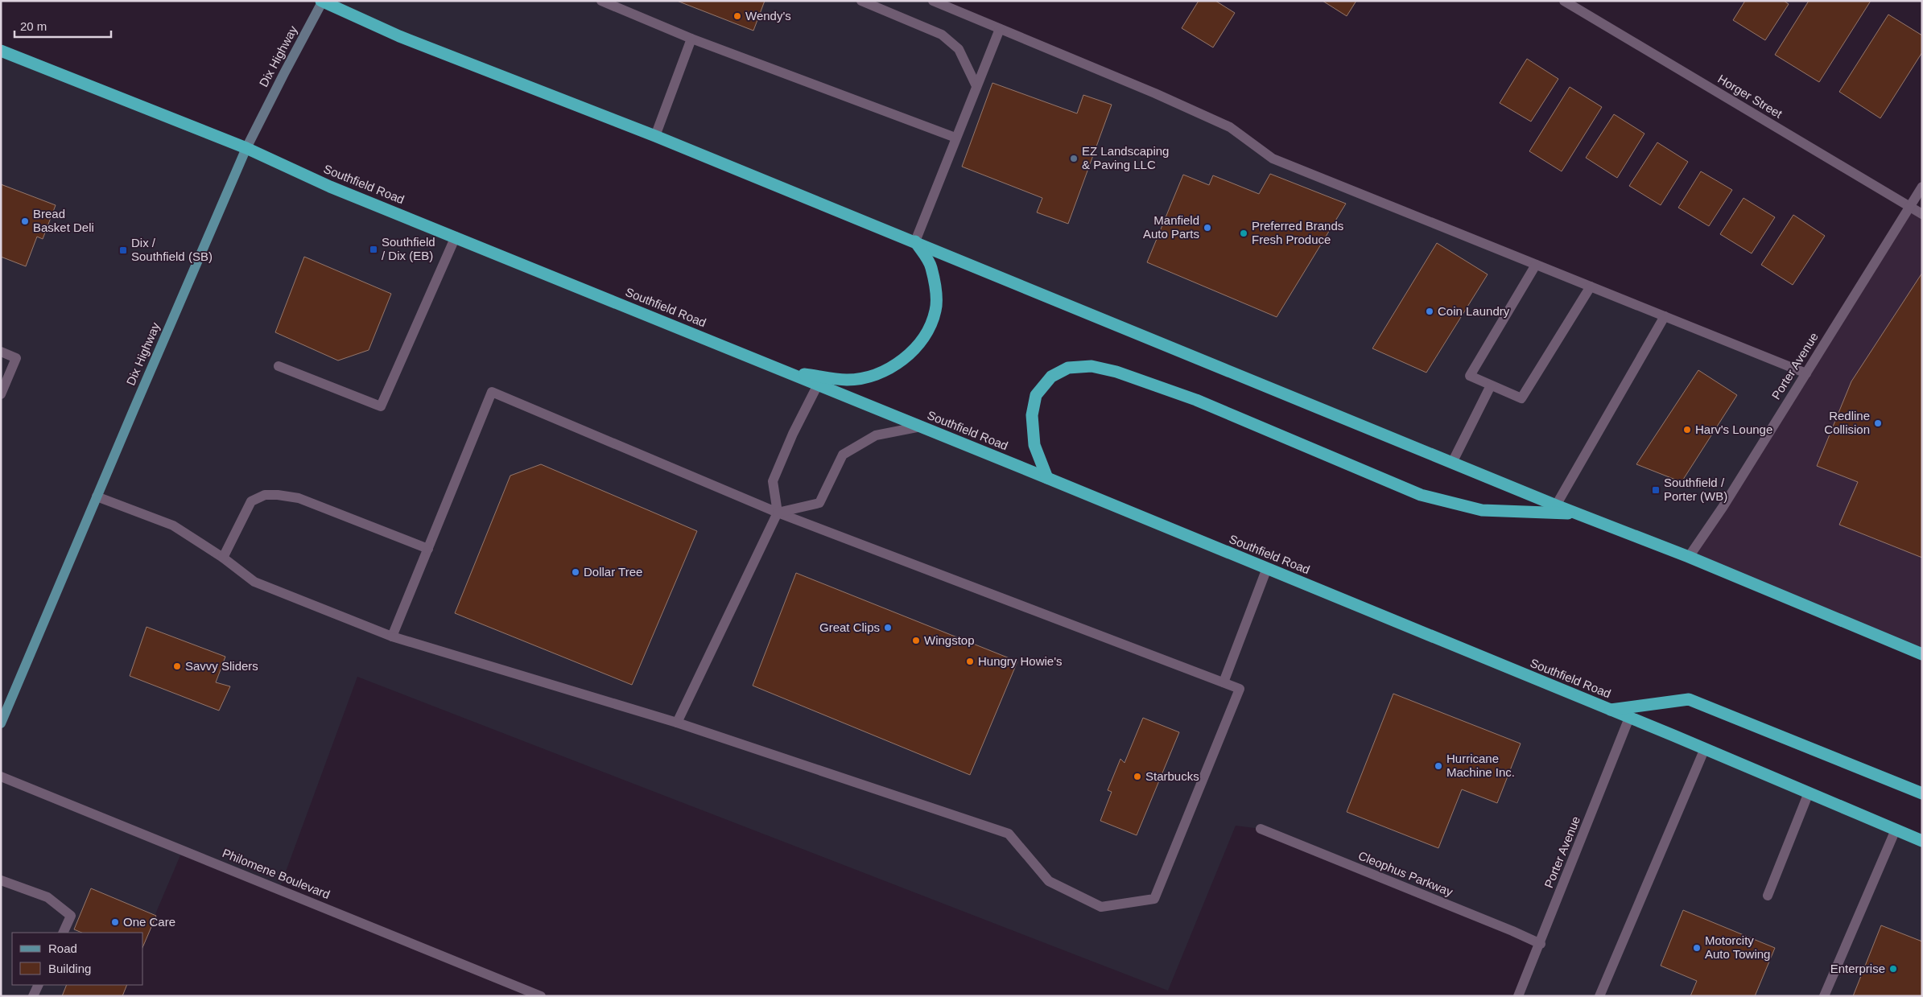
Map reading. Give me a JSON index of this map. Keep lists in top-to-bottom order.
{
  "streets": {
    "highway": ["Southfield Road"],
    "main road": ["Dix Highway"],
    "street": [
      "Horger Street",
      "Porter Avenue",
      "Philomene Boulevard",
      "Cleophus Parkway"
    ]
  },
  "crossings": [
    ["Dix Highway", "Southfield Road"],
    ["Horger Street", "Porter Avenue"],
    ["Southfield Road", "Porter Avenue"],
    ["Porter Avenue", "Cleophus Parkway"]
  ],
  "places": {
    "other": [
      "Wendy's",
      "EZ Landscaping & Paving LLC",
      "Bread Basket Deli",
      "Manfield Auto Parts",
      "Preferred Brands Fresh Produce",
      "Coin Laundry",
      "Redline Collision",
      "Harv's Lounge",
      "Dollar Tree",
      "Great Clips",
      "Wingstop",
      "Hungry Howie's",
      "Savvy Sliders",
      "Hurricane Machine Inc.",
      "Starbucks",
      "One Care",
      "Motorcity Auto Towing",
      "Enterprise"
    ],
    "transit": ["Southfield / Dix (EB)", "Dix / Southfield (SB)", "Southfield / Porter (WB)"]
  },
  "legend": ["Road", "Building"],
  "scale_bar": "20 m"
}
